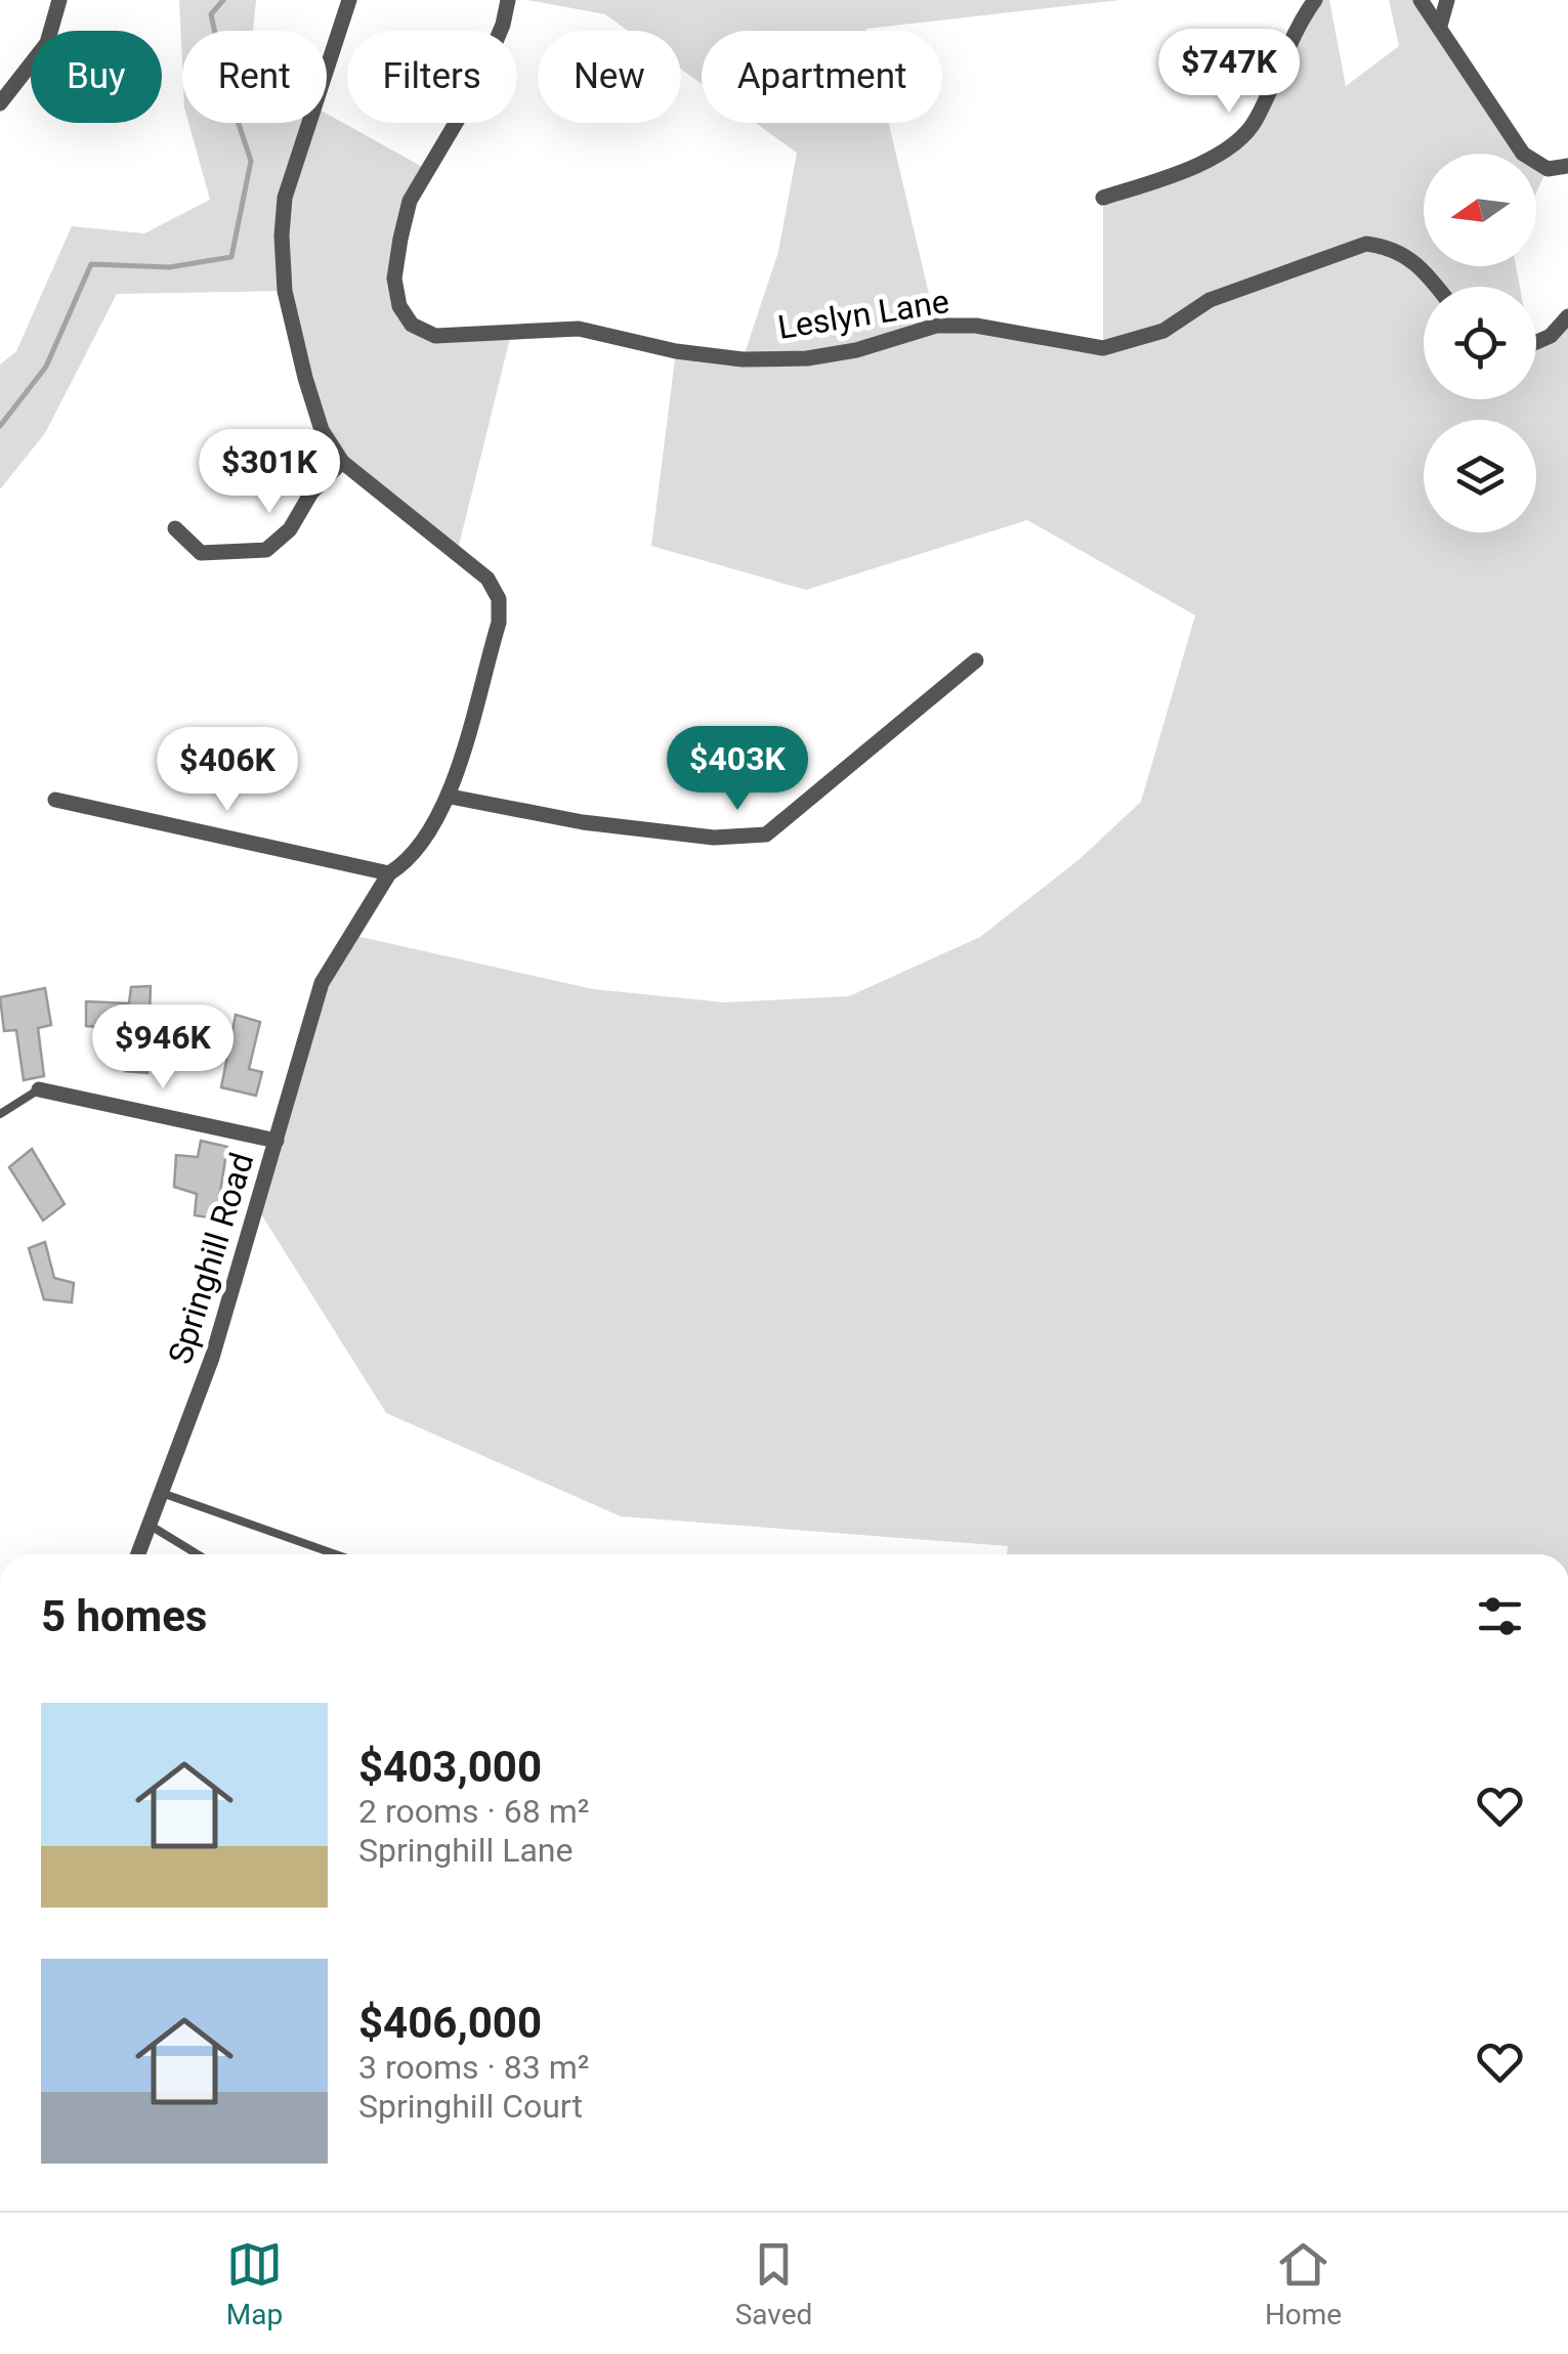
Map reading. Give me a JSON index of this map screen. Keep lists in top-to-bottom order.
{
  "streets": {
    "street": ["Leslyn Lane", "Springhill Road"]
  },
  "north": "left",
  "page": {
    "price": [
      "$747K",
      "$301K",
      "$403K",
      "$406K",
      "$946K"
    ],
    "chip": [
      "Buy",
      "Rent",
      "Filters",
      "New",
      "Apartment"
    ],
    "heading": "5 homes",
    "list": [
      {
        "name": "$403,000",
        "note": "2 rooms · 68 m² · Springhill Lane"
      },
      {
        "name": "$406,000",
        "note": "3 rooms · 83 m² · Springhill Court"
      }
    ],
    "tabs": ["Map", "Saved", "Home"]
  }
}
